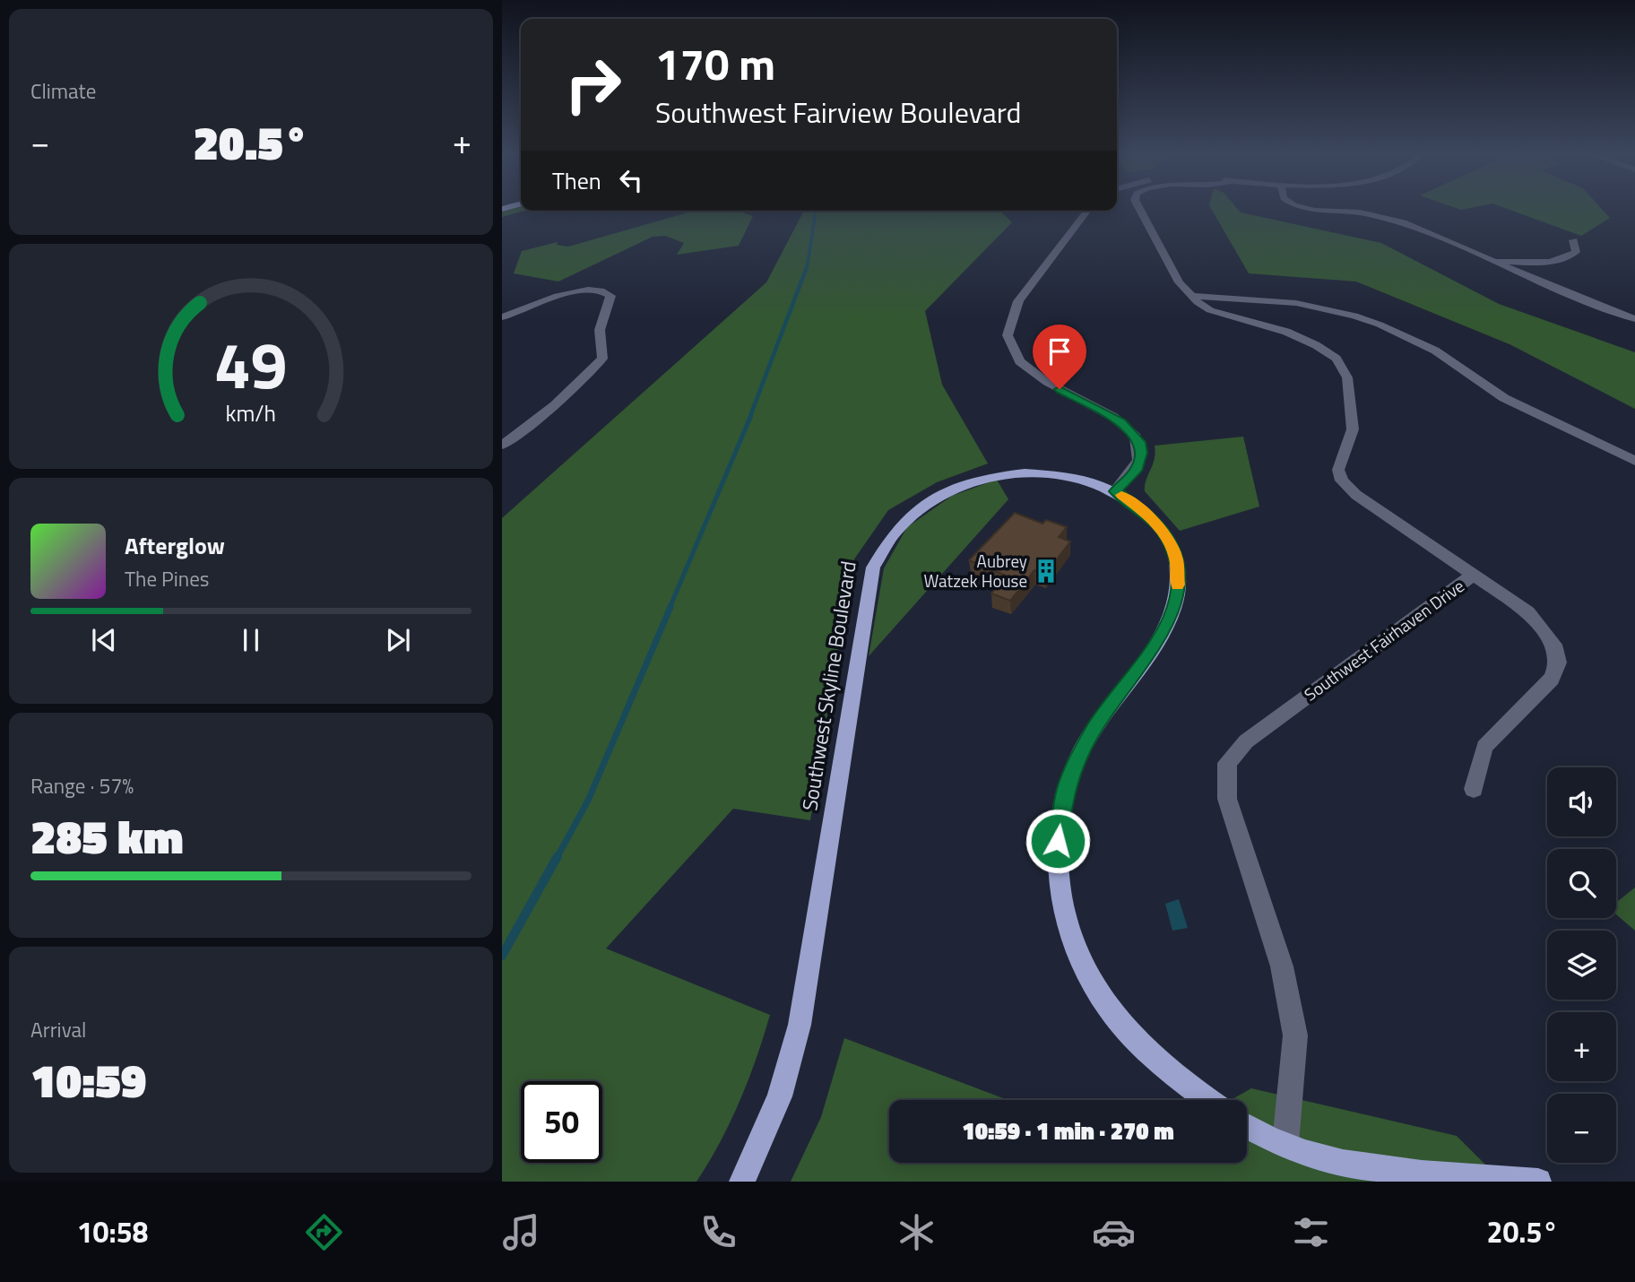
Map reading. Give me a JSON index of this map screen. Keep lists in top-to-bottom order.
{
  "streets": {
    "main road": ["Southwest Skyline Boulevard"],
    "street": ["Southwest Fairhaven Drive"]
  },
  "places": {
    "building": ["Aubrey Watzek House"]
  },
  "page": {
    "tile": [
      "Climate",
      ["Range · 57%", "285 km"],
      ["Arrival", "10:59"]
    ],
    "turn": ["170 m", "Southwest Fairview Boulevard"],
    "heat": ["−", "20.5°", "+"],
    "then": "Then",
    "song": ["Afterglow", "The Pines"],
    "map_buttons": ["+", "−"],
    "limit": "50",
    "trip": "10:59 · 1 min · 270 m",
    "tabs": ["10:58", "20.5°"],
    "gauge": ["49", "km/h"]
  }
}
